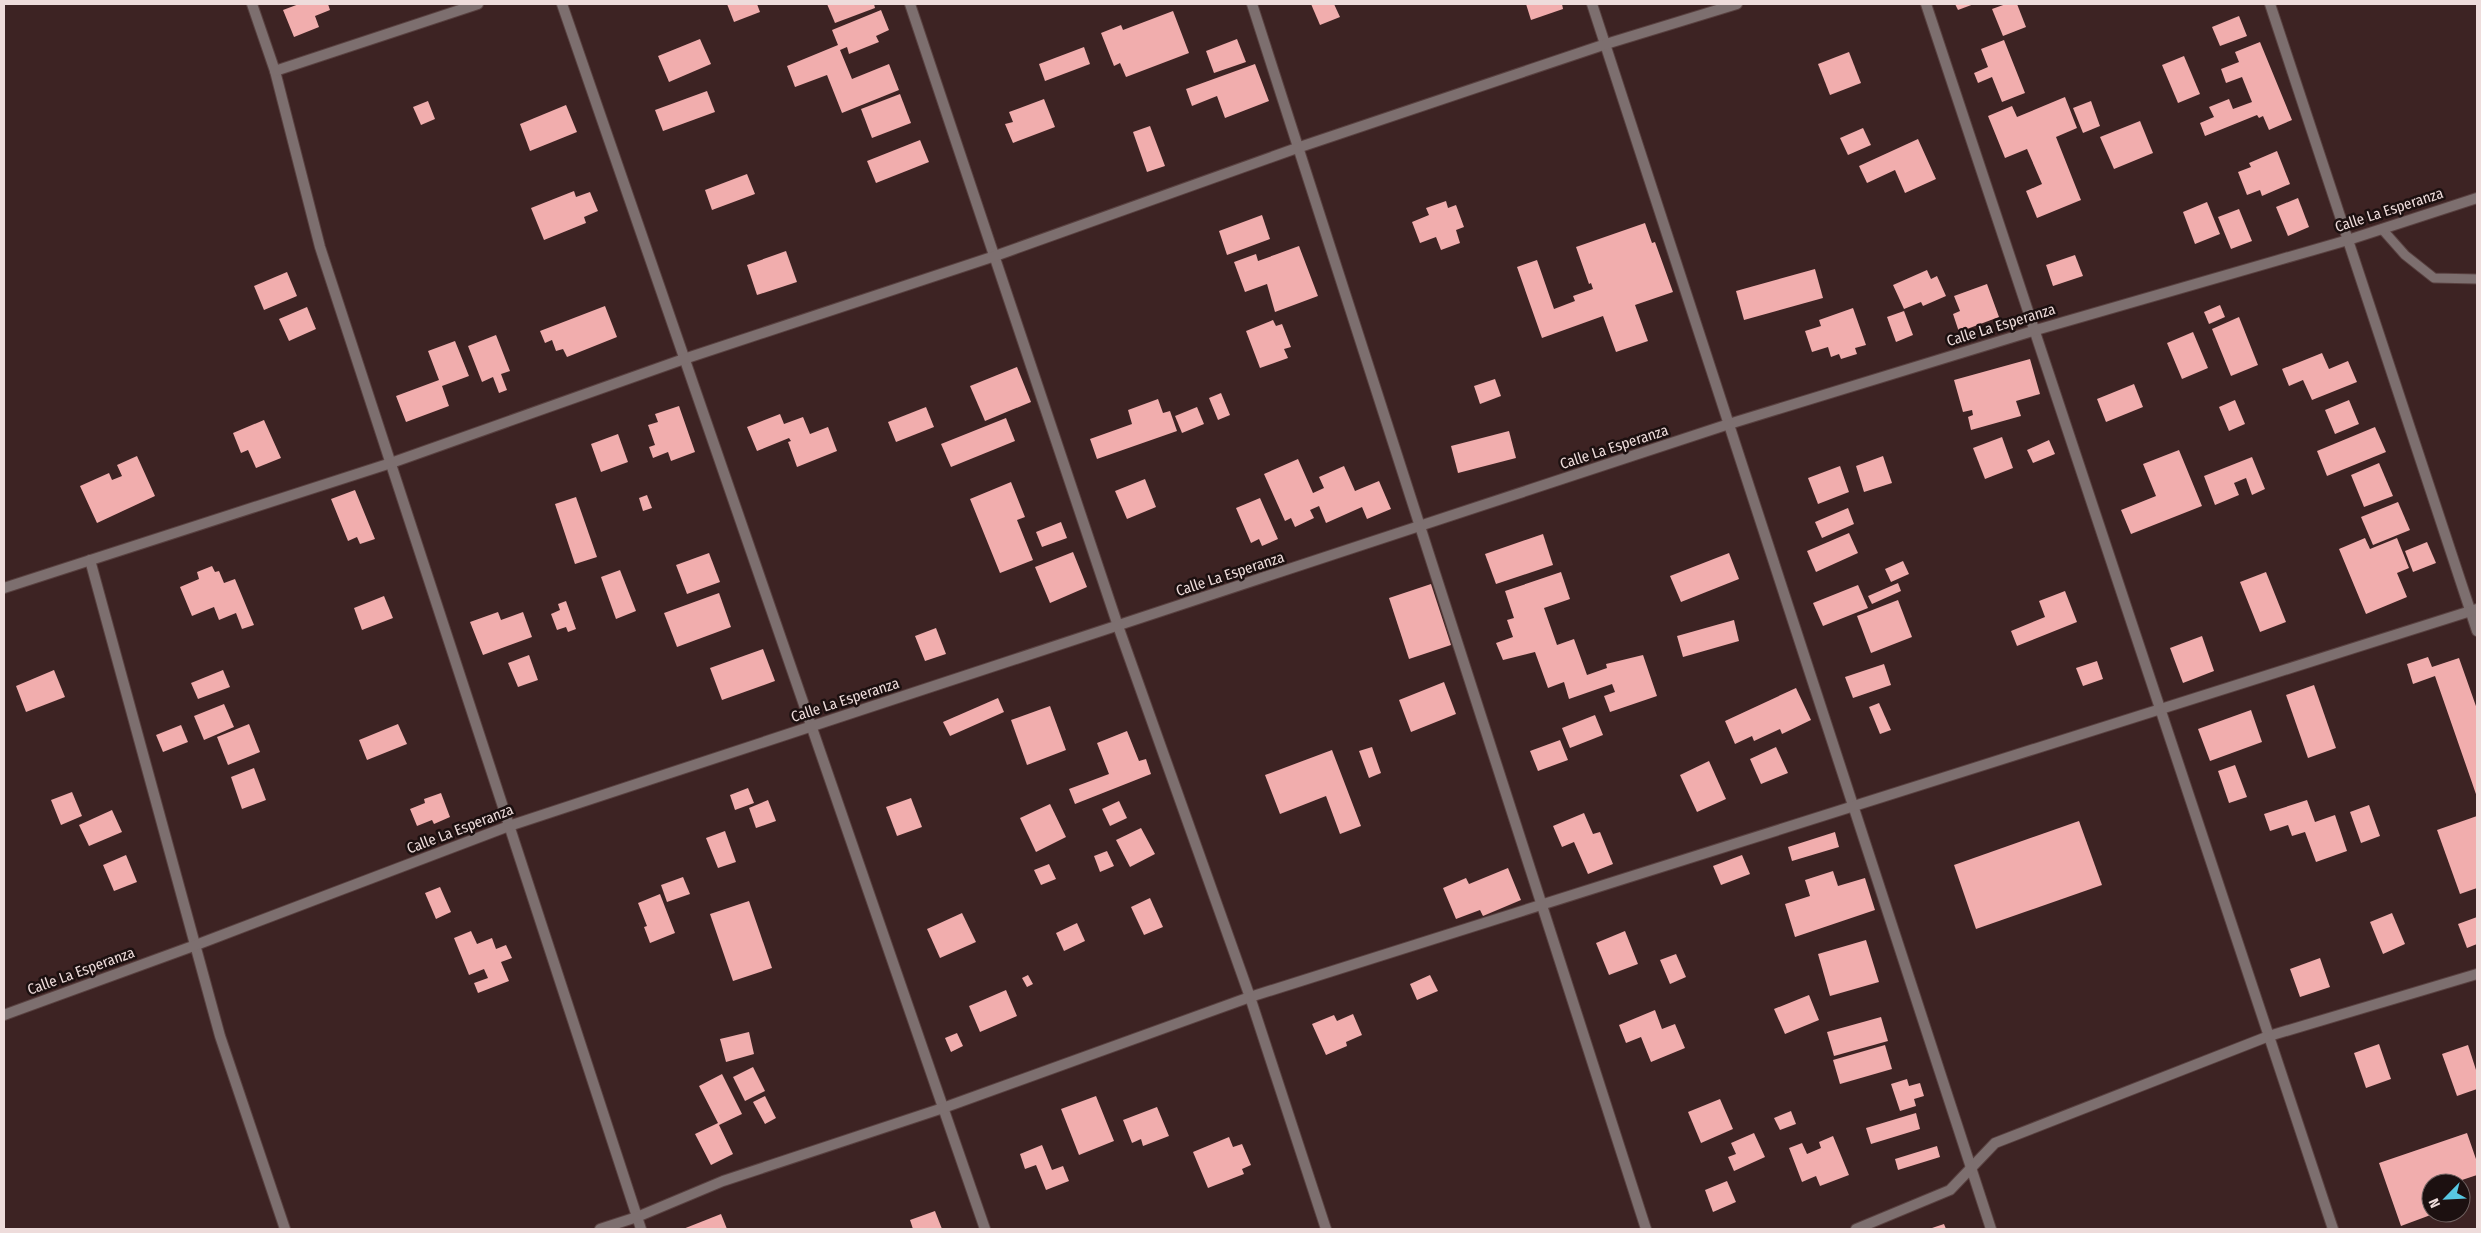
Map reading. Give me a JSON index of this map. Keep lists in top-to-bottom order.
{
  "streets": {
    "street": ["Calle La Esperanza"]
  },
  "north": "bottom left"
}
